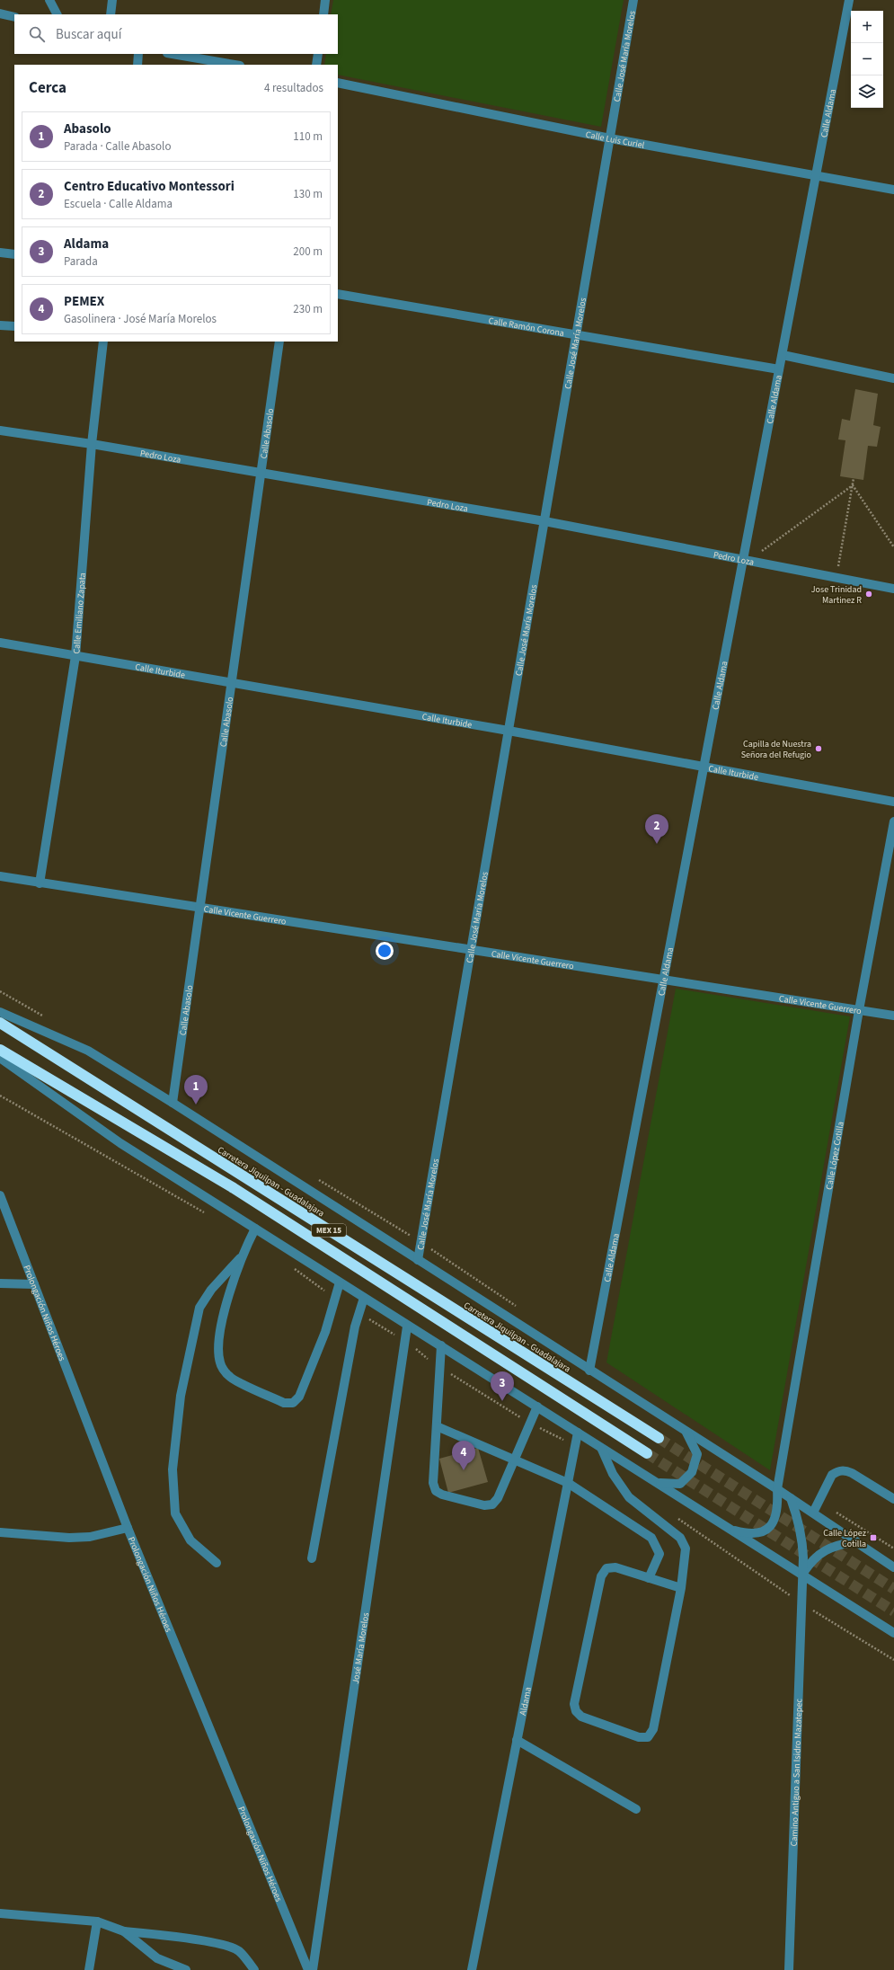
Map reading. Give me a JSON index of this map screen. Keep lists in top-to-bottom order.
{
  "streets": {
    "highway": ["Carretera Jiquilpan - Guadalajara", "MEX 15"],
    "street": [
      "Calle José María Morelos",
      "Calle Aldama",
      "Calle Luis Curiel",
      "Calle Ramón Corona",
      "Calle Abasolo",
      "Pedro Loza",
      "Calle Emiliano Zapata",
      "Calle Iturbide",
      "Calle Vicente Guerrero",
      "Calle López Cotilla",
      "Prolongación Niños Héroes",
      "José María Morelos",
      "Aldama",
      "Camino Antiguo a San Isidro Mazatepec"
    ]
  },
  "crossings": [
    ["Calle José María Morelos", "Calle Luis Curiel"],
    ["Calle José María Morelos", "Calle Ramón Corona"],
    ["Calle José María Morelos", "Pedro Loza"],
    ["Calle José María Morelos", "Calle Iturbide"],
    ["Calle José María Morelos", "Calle Vicente Guerrero"],
    ["Calle Aldama", "Calle Luis Curiel"],
    ["Calle Aldama", "Calle Ramón Corona"],
    ["Calle Aldama", "Pedro Loza"],
    ["Calle Aldama", "Calle Iturbide"],
    ["Calle Aldama", "Calle Vicente Guerrero"],
    ["Calle Abasolo", "Pedro Loza"],
    ["Calle Abasolo", "Calle Iturbide"],
    ["Calle Abasolo", "Calle Vicente Guerrero"],
    ["Pedro Loza", "Calle Emiliano Zapata"],
    ["Calle Emiliano Zapata", "Calle Iturbide"],
    ["Calle Emiliano Zapata", "Calle Vicente Guerrero"],
    ["Calle Vicente Guerrero", "Calle López Cotilla"]
  ],
  "places": {
    "other": ["Jose Trinidad Martinez R", "Capilla de Nuestra Señora del Refugio"],
    "transit": ["Calle López Cotilla"]
  },
  "page": {
    "map_buttons": ["+", "−"],
    "search": "Buscar aquí",
    "heading": ["Cerca", "4 resultados"],
    "list": [
      {
        "mark": "1",
        "name": "Abasolo",
        "note": "Parada · Calle Abasolo",
        "value": "110 m"
      },
      {
        "mark": "2",
        "name": "Centro Educativo Montessori",
        "note": "Escuela · Calle Aldama",
        "value": "130 m"
      },
      {
        "mark": "3",
        "name": "Aldama",
        "note": "Parada",
        "value": "200 m"
      },
      {
        "mark": "4",
        "name": "PEMEX",
        "note": "Gasolinera · José María Morelos",
        "value": "230 m"
      }
    ],
    "pins": [
      "2",
      "1",
      "3",
      "4"
    ]
  }
}
